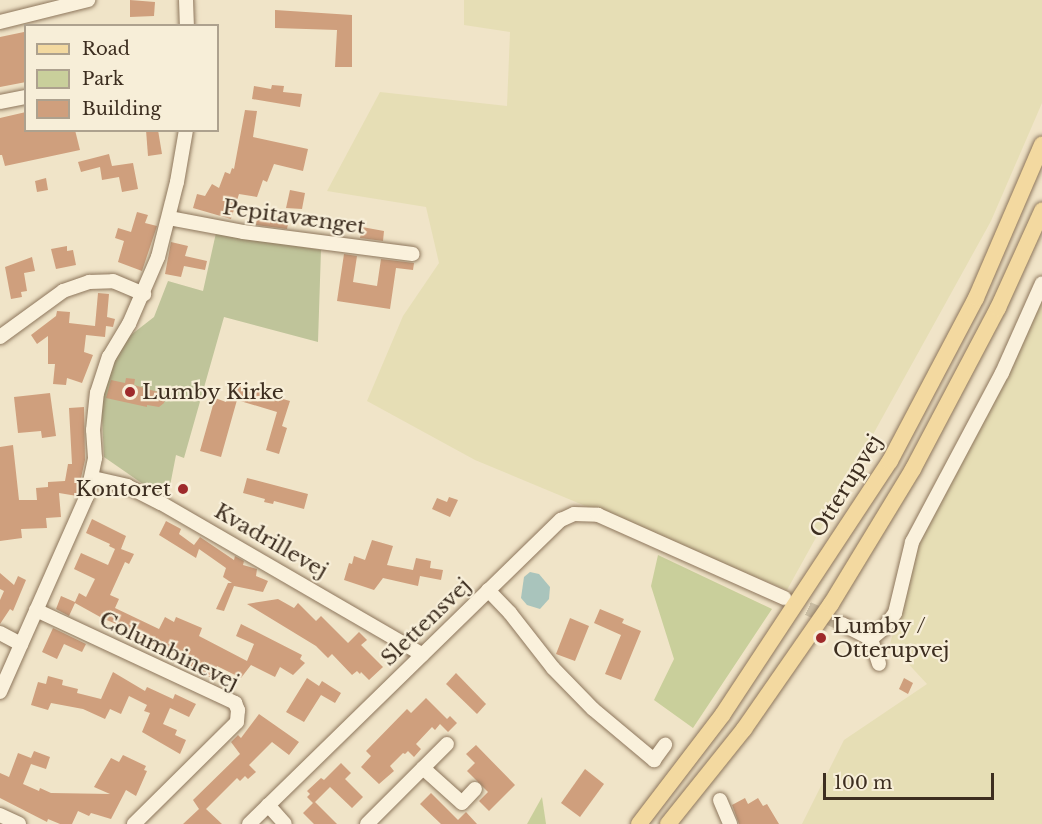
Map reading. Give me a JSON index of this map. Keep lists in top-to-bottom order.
{
  "streets": {
    "main road": ["Otterupvej"],
    "street": [
      "Pepitavænget",
      "Kvadrillevej",
      "Slettensvej",
      "Columbinevej"
    ]
  },
  "crossings": [
    ["Kvadrillevej", "Slettensvej"]
  ],
  "places": ["Lumby Kirke", "Kontoret", "Lumby / Otterupvej"],
  "legend": ["Road", "Park", "Building"],
  "scale_bar": "100 m"
}
